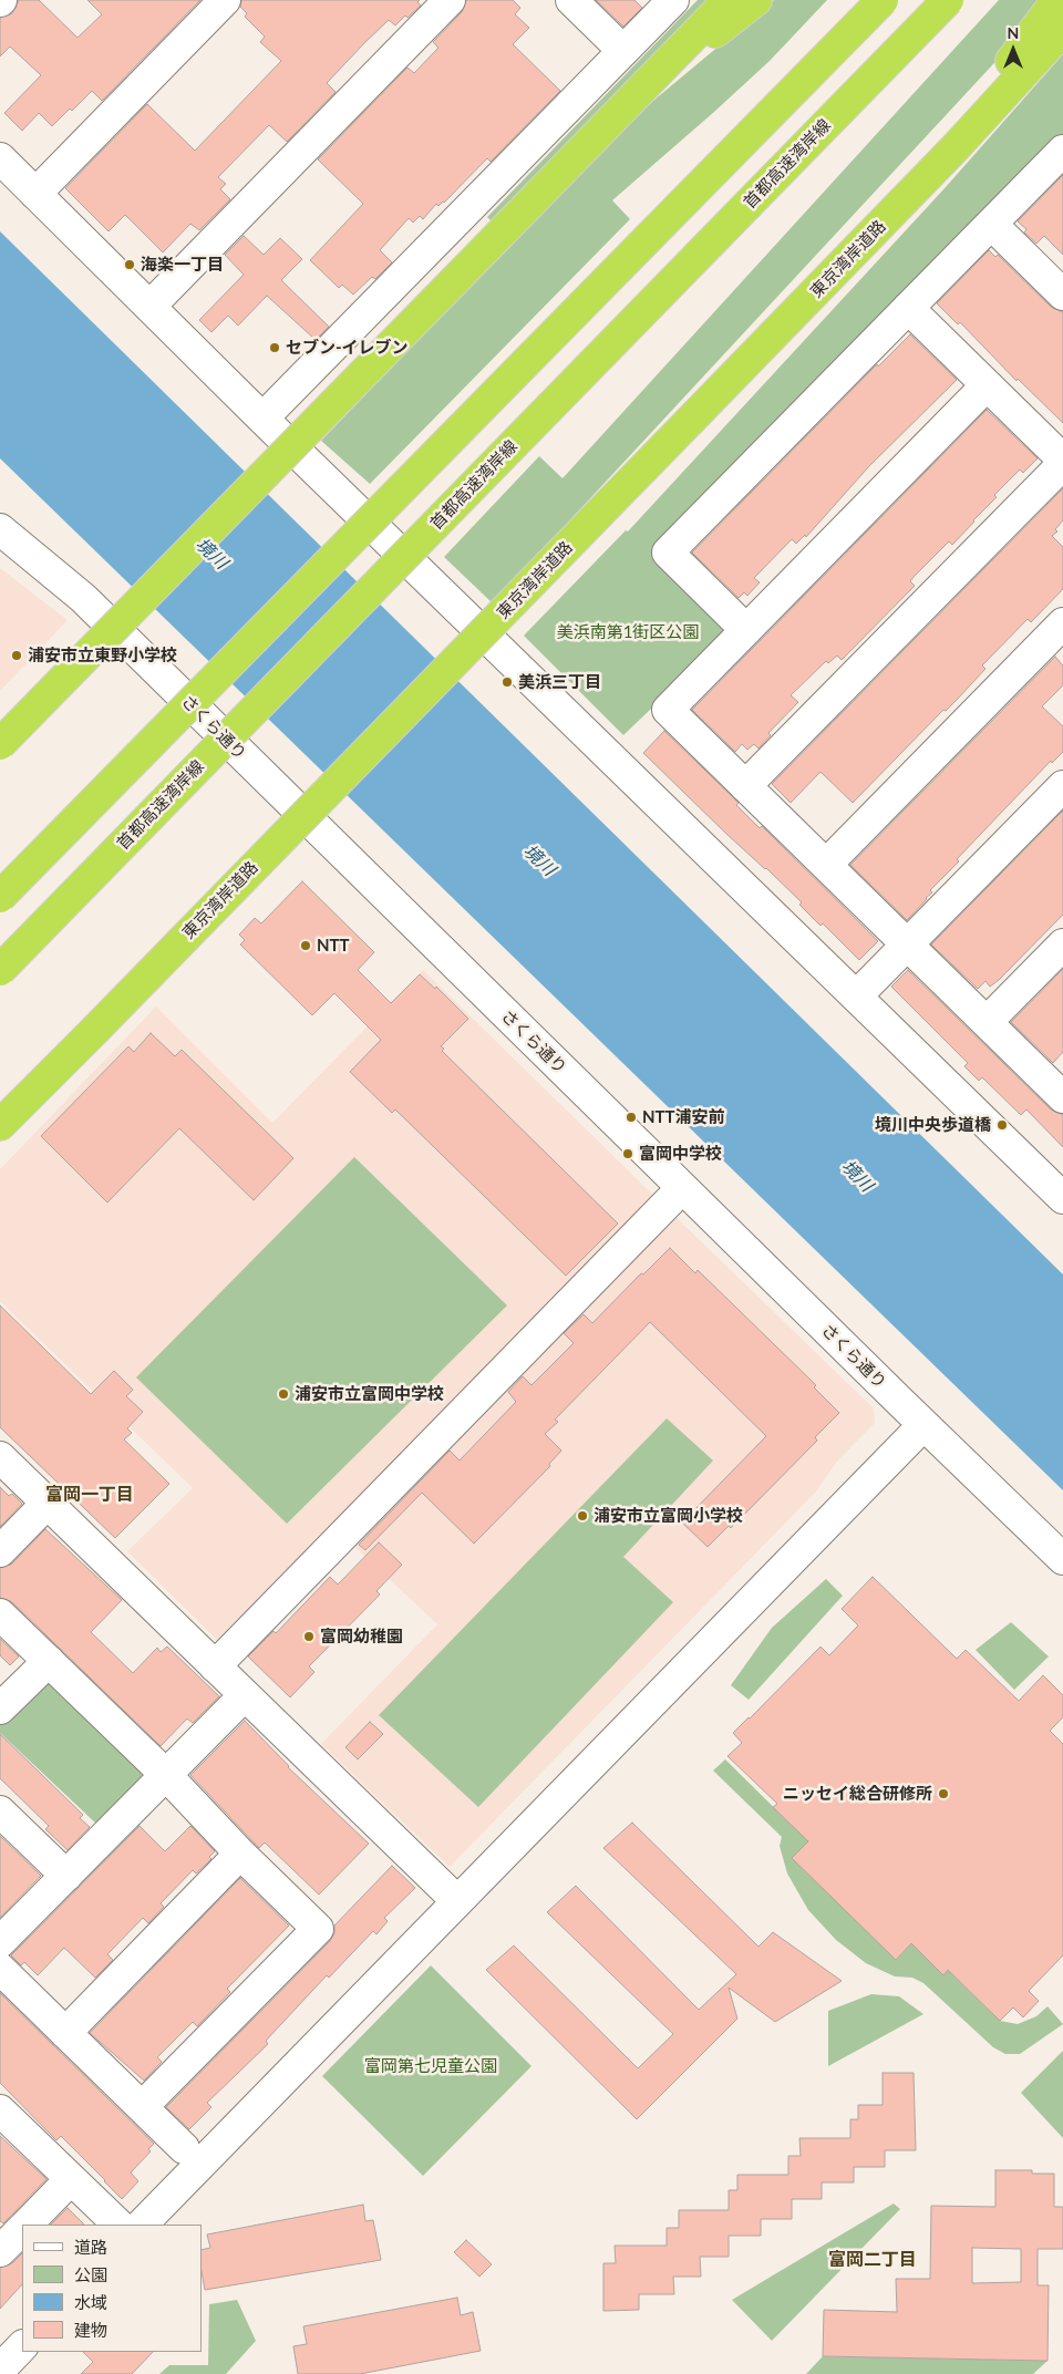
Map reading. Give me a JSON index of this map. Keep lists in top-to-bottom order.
{
  "streets": {
    "highway": ["首都高速湾岸線", "東京湾岸道路"],
    "street": ["さくら通り"]
  },
  "districts": ["富岡一丁目", "富岡二丁目"],
  "water": ["境川"],
  "parks": ["美浜南第1街区公園", "富岡第七児童公園"],
  "places": [
    "海楽一丁目",
    "セブン-イレブン",
    "浦安市立東野小学校",
    "美浜三丁目",
    "NTT",
    "NTT浦安前",
    "境川中央歩道橋",
    "富岡中学校",
    "浦安市立富岡中学校",
    "浦安市立富岡小学校",
    "富岡幼稚園",
    "ニッセイ総合研修所"
  ],
  "legend": [
    "道路",
    "公園",
    "水域",
    "建物"
  ],
  "north": "top"
}
